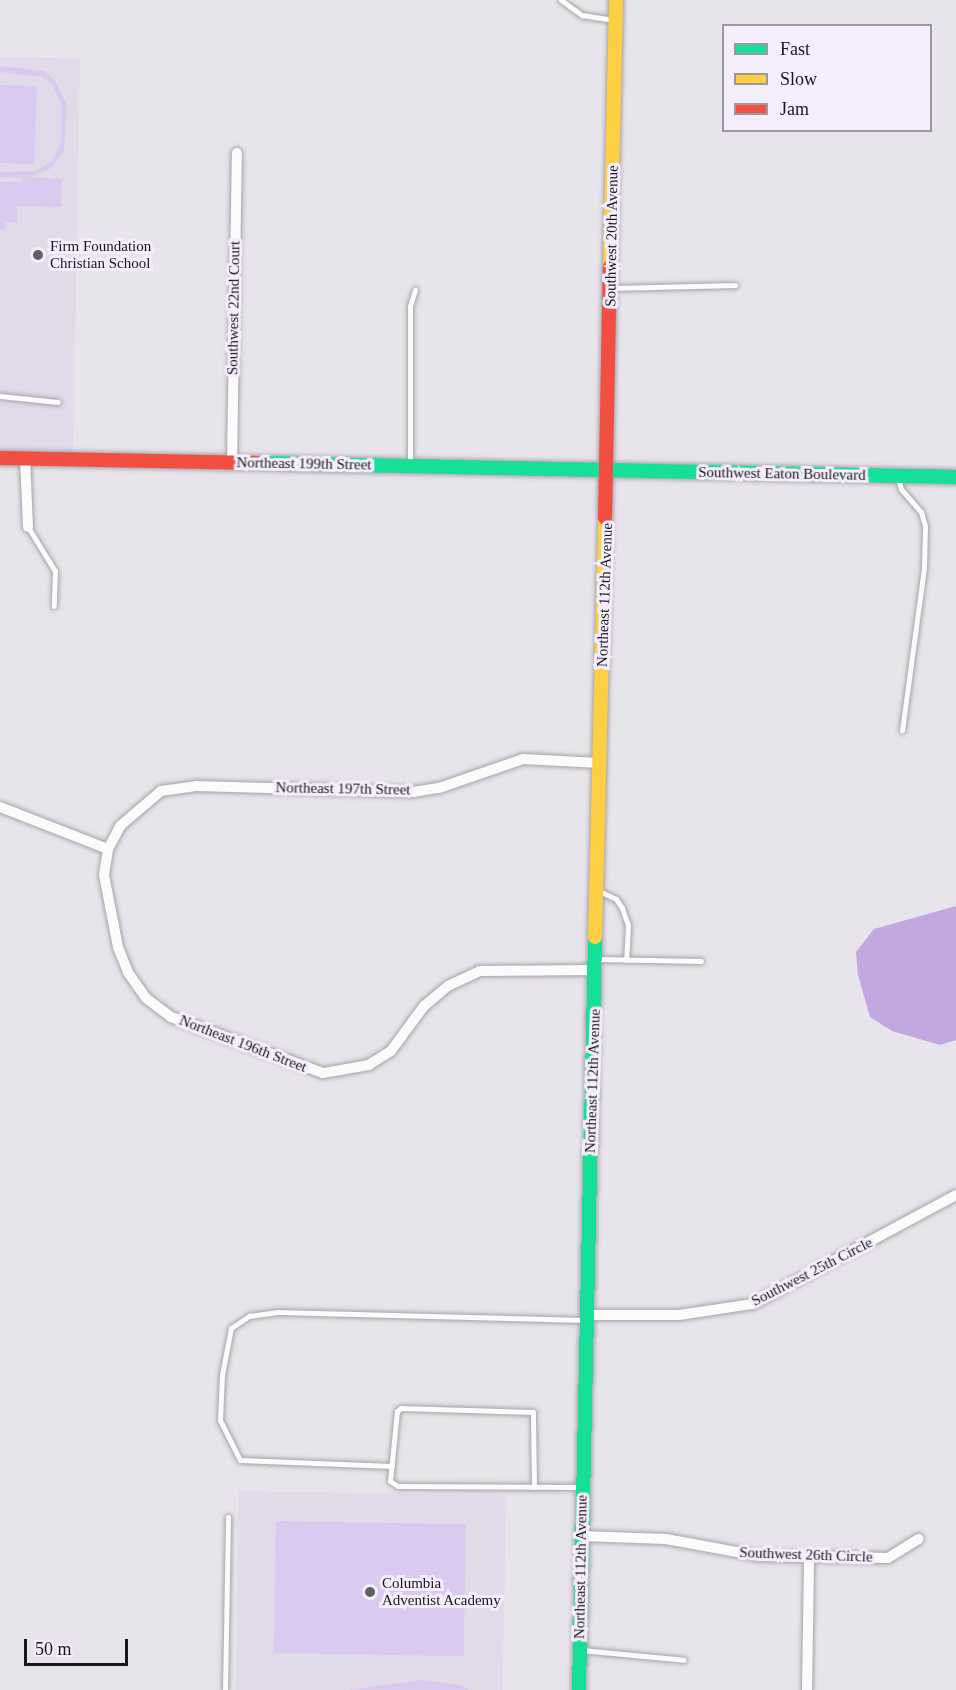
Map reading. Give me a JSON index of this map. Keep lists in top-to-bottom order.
{
  "streets": {
    "street": [
      "Southwest 20th Avenue",
      "Southwest 22nd Court",
      "Northeast 199th Street",
      "Southwest Eaton Boulevard",
      "Northeast 112th Avenue",
      "Northeast 197th Street",
      "Northeast 196th Street",
      "Southwest 25th Circle",
      "Southwest 26th Circle"
    ]
  },
  "crossings": [
    ["Southwest 20th Avenue", "Northeast 199th Street"],
    ["Southwest 20th Avenue", "Southwest Eaton Boulevard"],
    ["Southwest 20th Avenue", "Northeast 112th Avenue"],
    ["Southwest 22nd Court", "Northeast 199th Street"],
    ["Northeast 199th Street", "Southwest Eaton Boulevard"],
    ["Northeast 199th Street", "Northeast 112th Avenue"],
    ["Southwest Eaton Boulevard", "Northeast 112th Avenue"],
    ["Northeast 112th Avenue", "Northeast 197th Street"],
    ["Northeast 112th Avenue", "Northeast 196th Street"],
    ["Northeast 112th Avenue", "Southwest 25th Circle"],
    ["Northeast 112th Avenue", "Southwest 26th Circle"],
    ["Northeast 197th Street", "Northeast 196th Street"]
  ],
  "places": ["Firm Foundation Christian School", "Columbia Adventist Academy"],
  "legend": ["Fast", "Slow", "Jam"],
  "scale_bar": "50 m"
}
